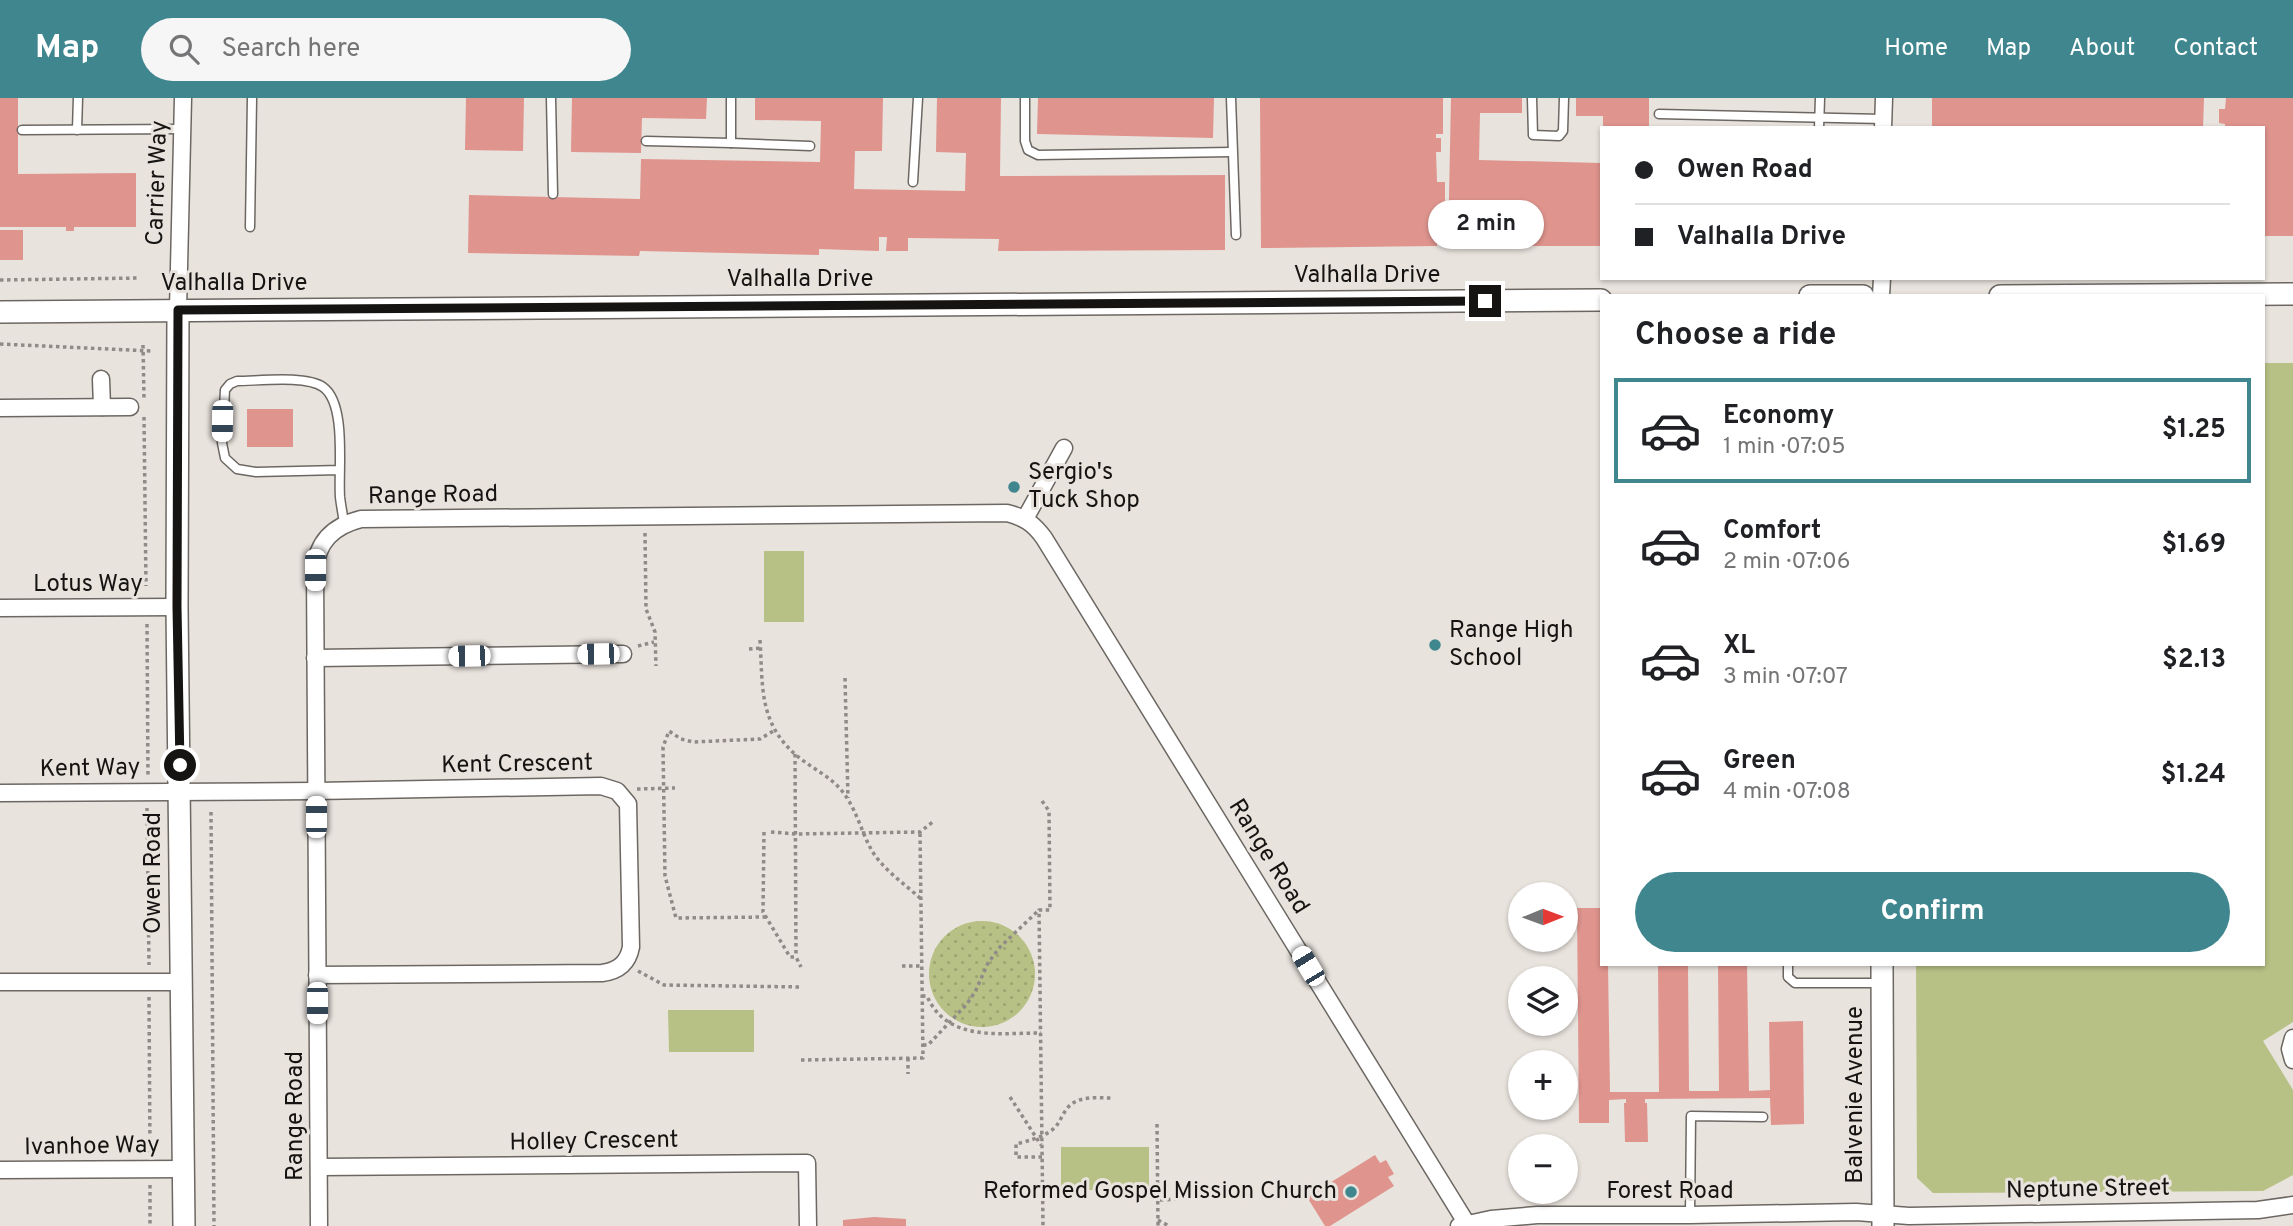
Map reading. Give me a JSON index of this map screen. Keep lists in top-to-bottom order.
{
  "streets": {
    "main road": ["Valhalla Drive", "Owen Road", "Balvenie Avenue"],
    "street": [
      "Carrier Way",
      "Range Road",
      "Lotus Way",
      "Kent Crescent",
      "Kent Way",
      "Holley Crescent",
      "Ivanhoe Way",
      "Neptune Street",
      "Forest Road"
    ]
  },
  "crossings": [
    ["Carrier Way", "Valhalla Drive"],
    ["Carrier Way", "Owen Road"],
    ["Valhalla Drive", "Owen Road"],
    ["Range Road", "Kent Crescent"],
    ["Range Road", "Holley Crescent"],
    ["Range Road", "Forest Road"],
    ["Lotus Way", "Owen Road"],
    ["Kent Crescent", "Kent Way"],
    ["Kent Crescent", "Owen Road"],
    ["Kent Way", "Owen Road"],
    ["Owen Road", "Ivanhoe Way"],
    ["Balvenie Avenue", "Neptune Street"],
    ["Balvenie Avenue", "Forest Road"],
    ["Neptune Street", "Forest Road"]
  ],
  "places": ["Sergio's Tuck Shop", "Range High School", "Reformed Gospel Mission Church"],
  "north": "right",
  "page": {
    "header": "Map",
    "search": "Search here",
    "nav": [
      "Home",
      "Map",
      "About",
      "Contact"
    ],
    "banner": ["Owen Road", "Valhalla Drive"],
    "bubble": "2 min",
    "heading": "Choose a ride",
    "list": [
      {
        "name": "Economy",
        "note": "1 min · 07:05",
        "value": "$1.25"
      },
      {
        "name": "Comfort",
        "note": "2 min · 07:06",
        "value": "$1.69"
      },
      {
        "name": "XL",
        "note": "3 min · 07:07",
        "value": "$2.13"
      },
      {
        "name": "Green",
        "note": "4 min · 07:08",
        "value": "$1.24"
      }
    ],
    "buttons": "Confirm",
    "map_buttons": ["+", "−"]
  }
}
